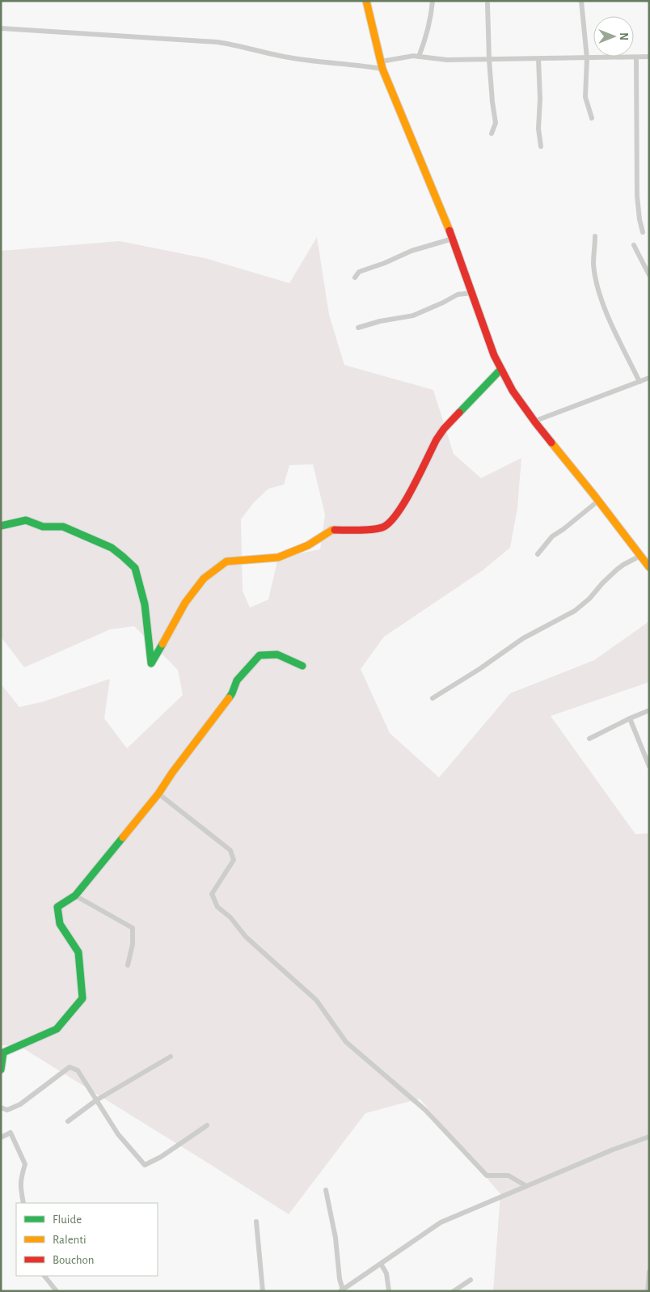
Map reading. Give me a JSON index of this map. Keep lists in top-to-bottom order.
{
  "legend": ["Fluide", "Ralenti", "Bouchon"],
  "north": "right"
}
